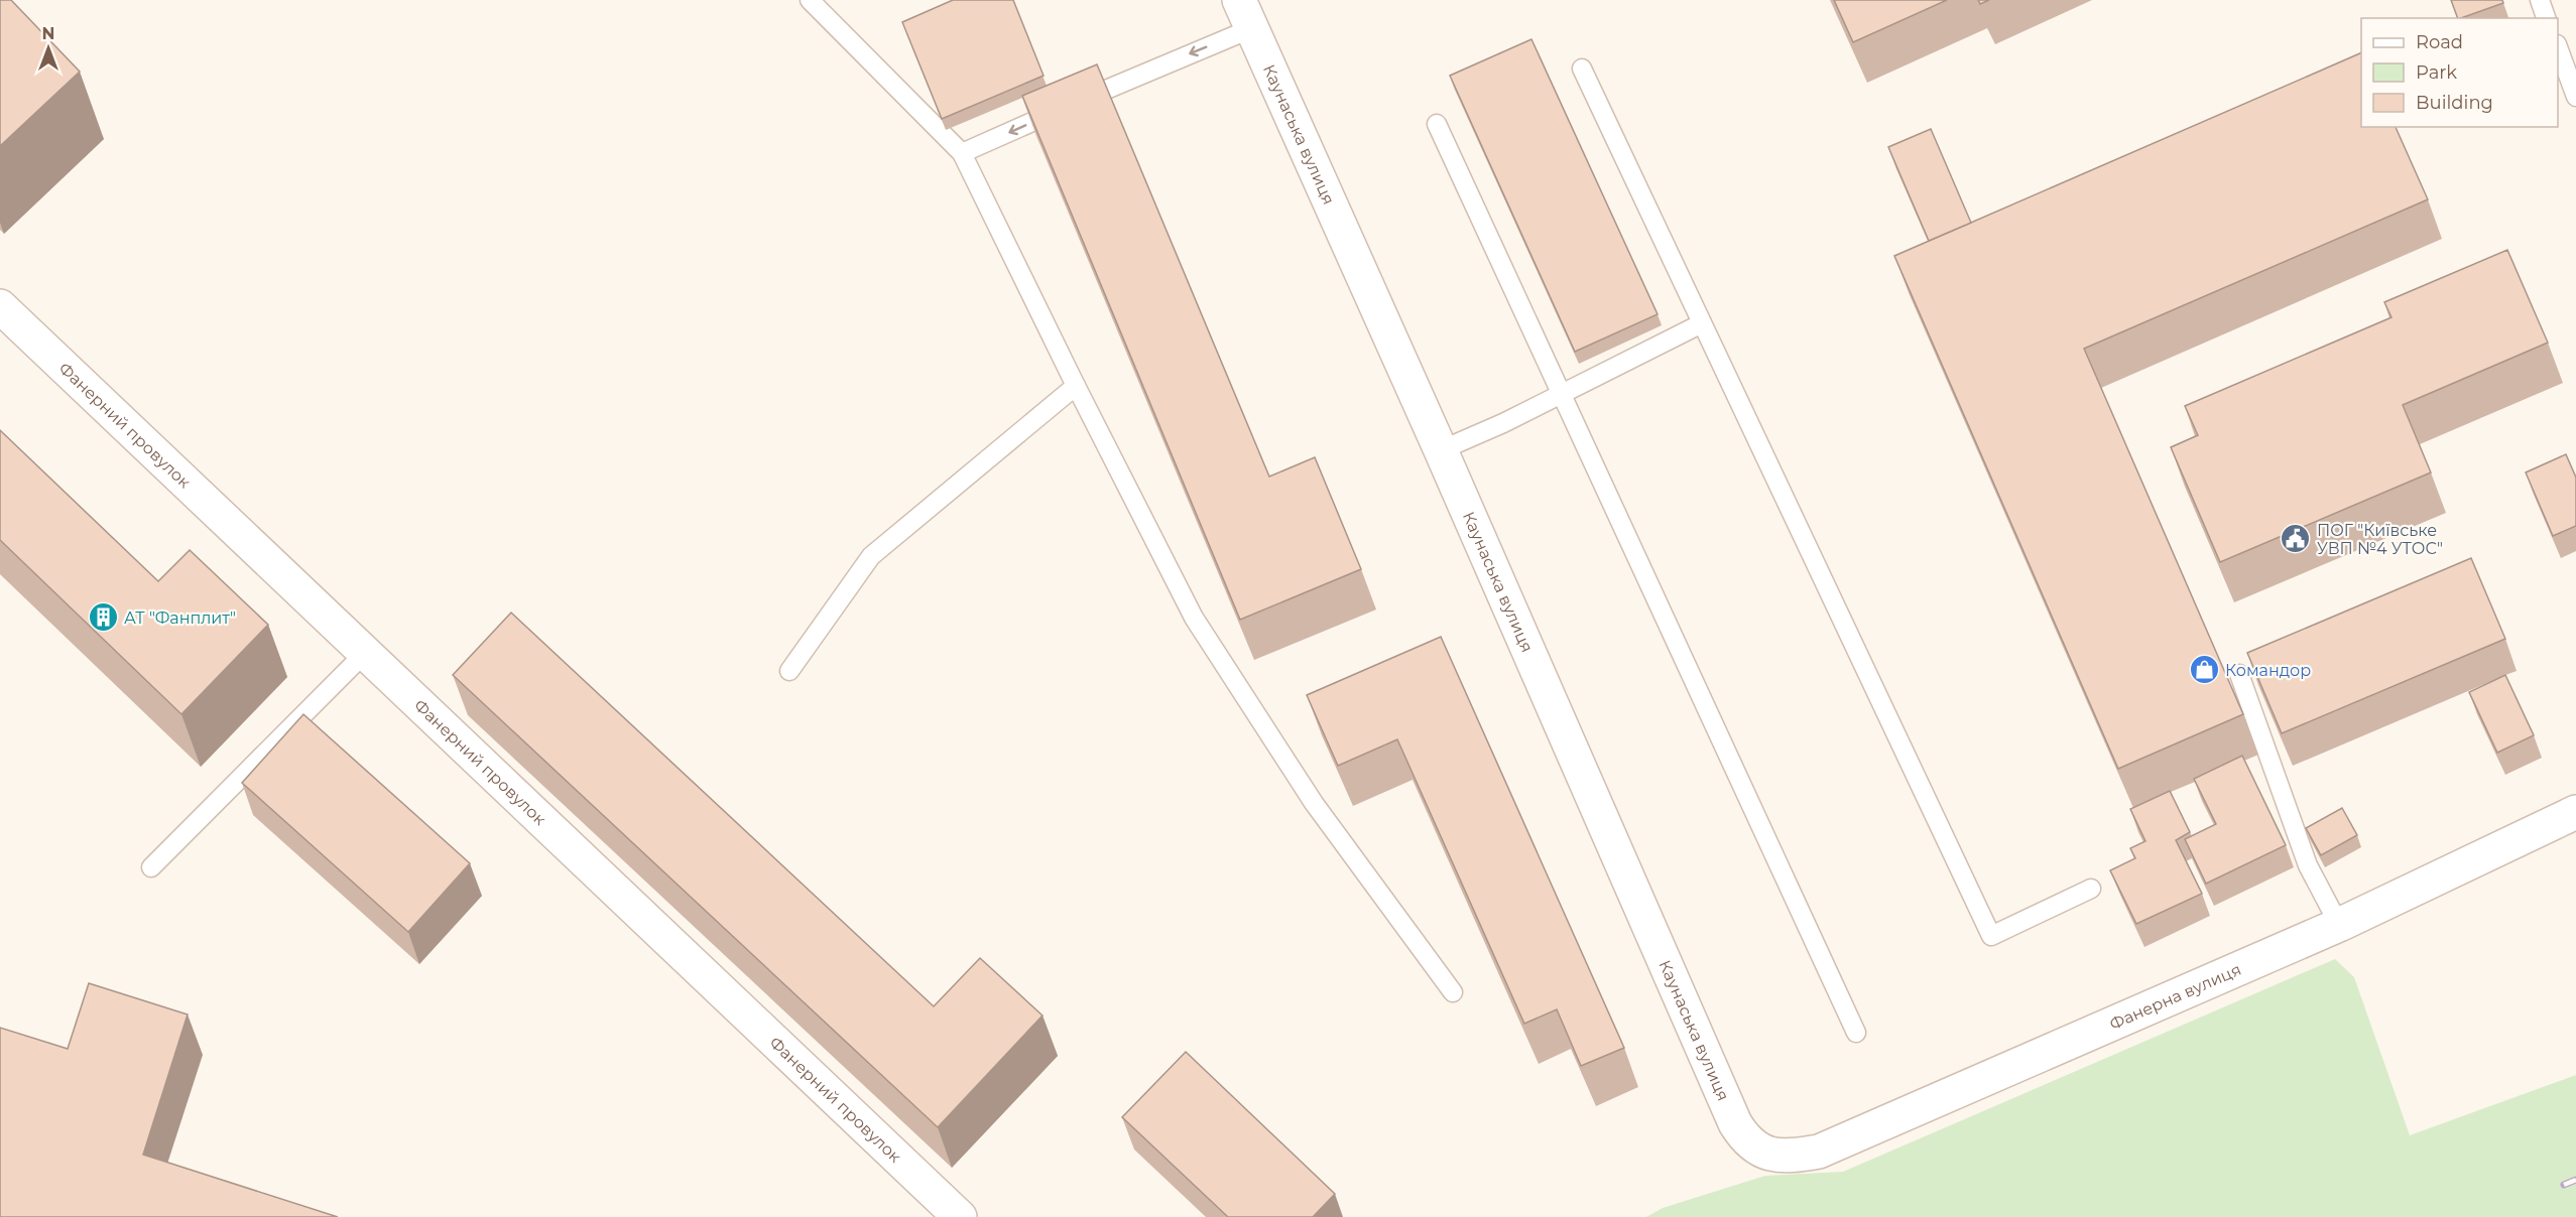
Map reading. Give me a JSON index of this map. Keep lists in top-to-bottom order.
{
  "streets": {
    "street": ["Каунаська вулиця", "Фанерний провулок", "Фанерна вулиця"]
  },
  "crossings": [
    ["Каунаська вулиця", "Фанерна вулиця"]
  ],
  "places": {
    "public building": ["ПОГ \"Київське УВП №4 УТОС\""],
    "building": ["АТ \"Фанплит\""],
    "shop": ["Командор"]
  },
  "legend": ["Road", "Park", "Building"],
  "north": "top"
}
